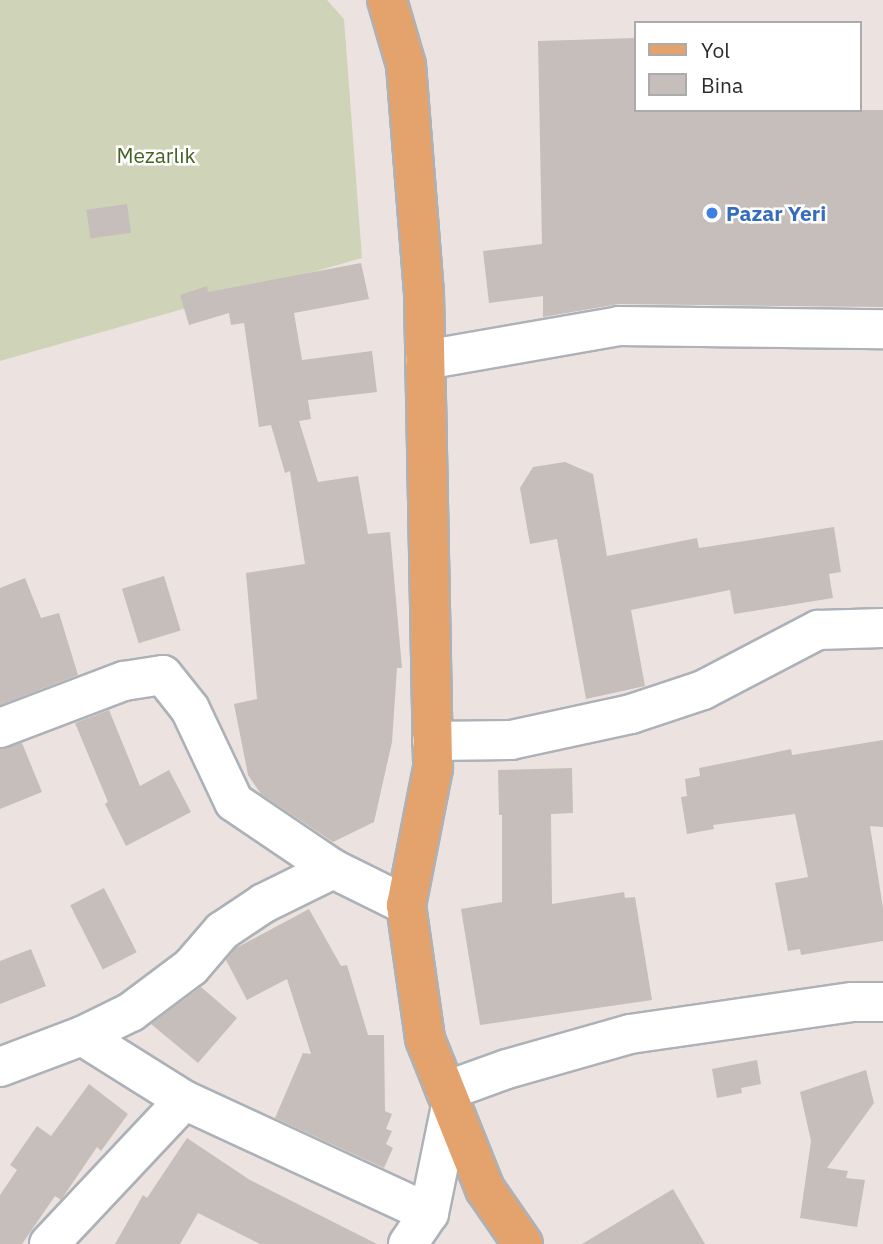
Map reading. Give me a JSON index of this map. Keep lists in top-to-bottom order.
{
  "parks": ["Mezarlık"],
  "places": ["Pazar Yeri"],
  "legend": ["Yol", "Bina"]
}
